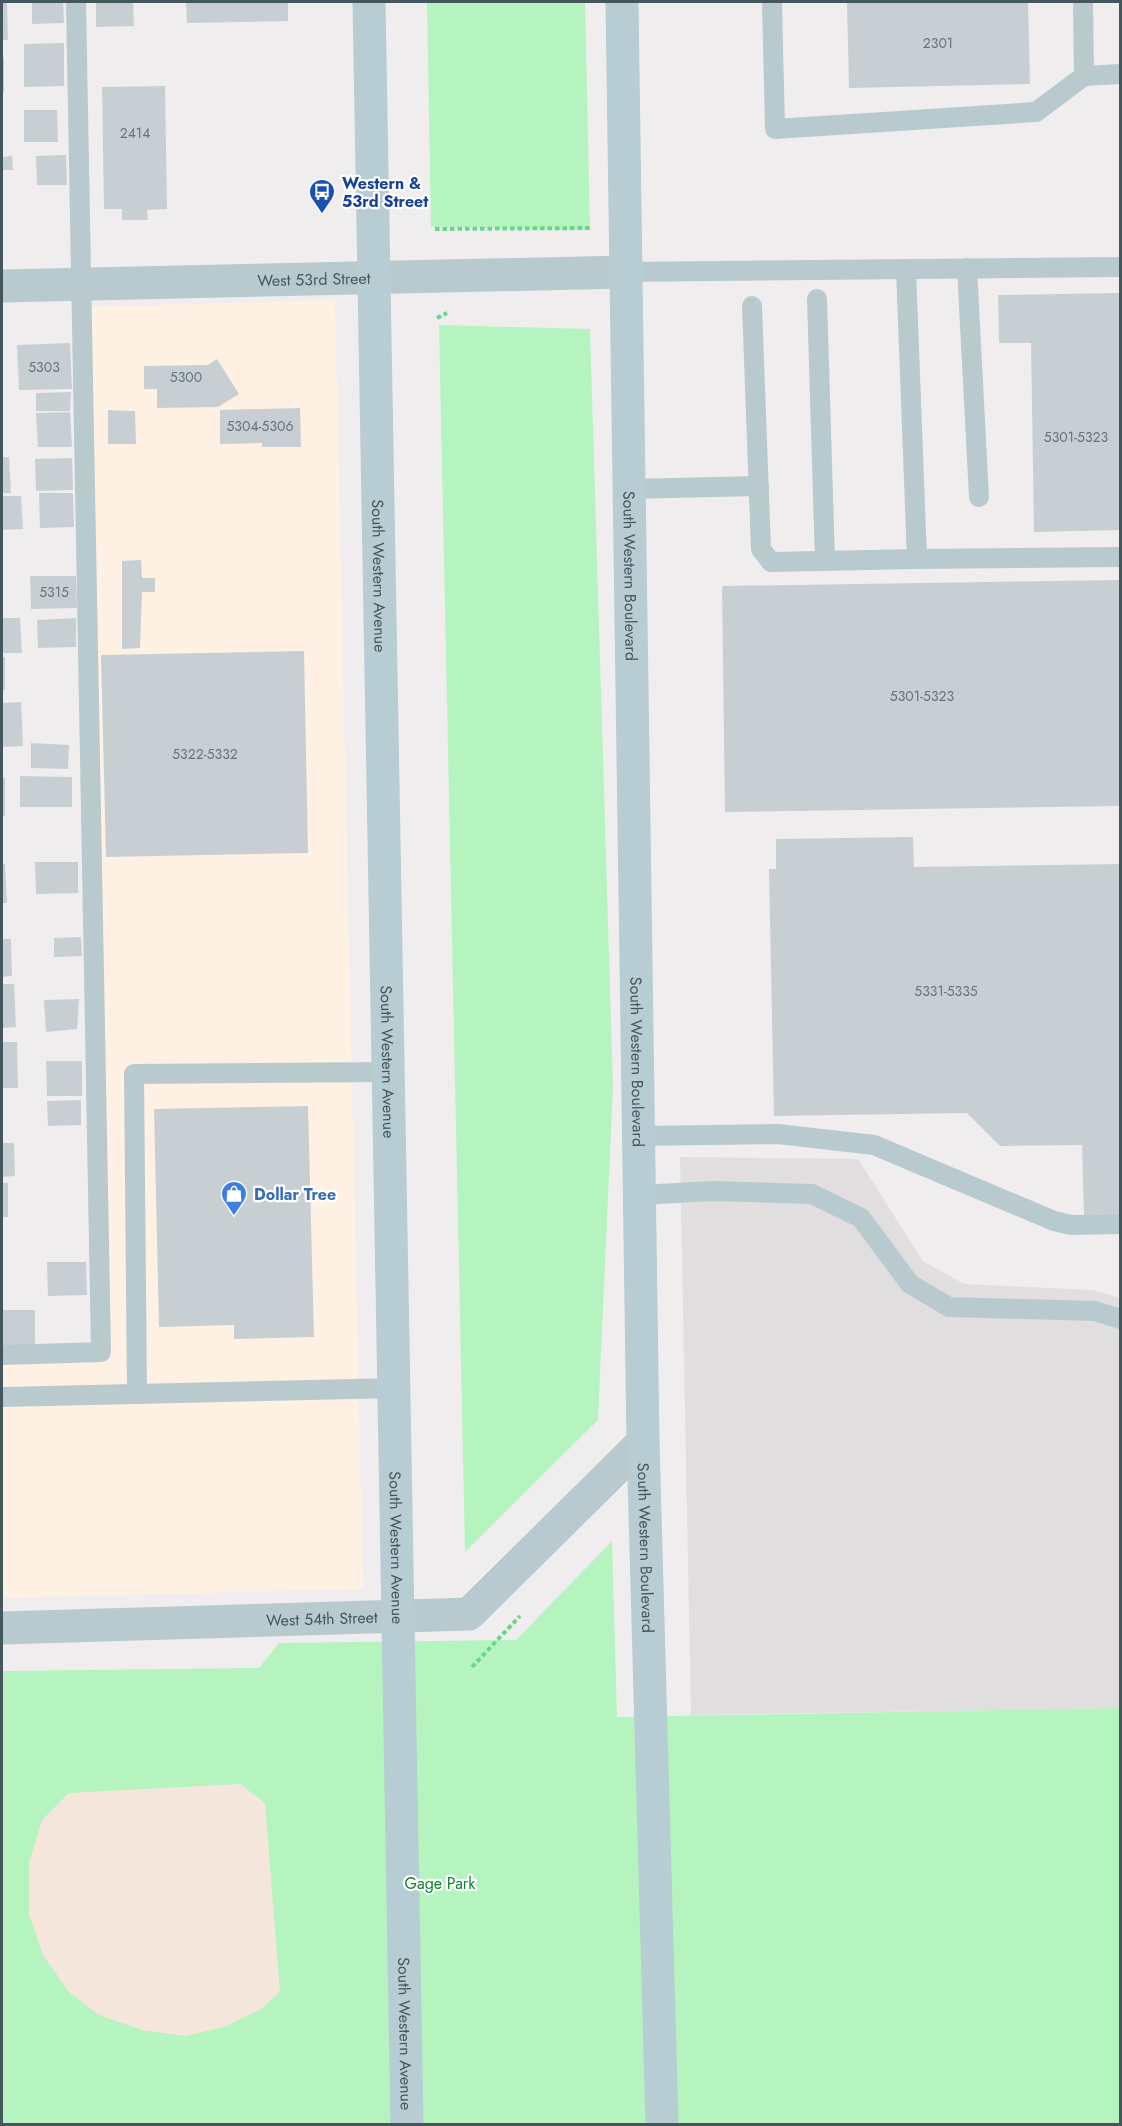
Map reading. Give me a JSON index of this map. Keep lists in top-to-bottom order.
{
  "streets": {
    "main road": ["South Western Avenue", "South Western Boulevard"],
    "street": ["West 53rd Street", "West 54th Street"]
  },
  "crossings": [
    ["West 53rd Street", "South Western Avenue"],
    ["West 53rd Street", "South Western Boulevard"],
    ["South Western Avenue", "West 54th Street"],
    ["South Western Boulevard", "West 54th Street"]
  ],
  "parks": ["Gage Park"],
  "places": {
    "bus stop": ["Western & 53rd Street"],
    "shop": ["Dollar Tree"]
  },
  "house_numbers": [
    "2301",
    "2414",
    "5303",
    "5300",
    "5304-5306",
    "5301-5323",
    "5315",
    "5301-5323",
    "5322-5332",
    "5331-5335"
  ]
}
